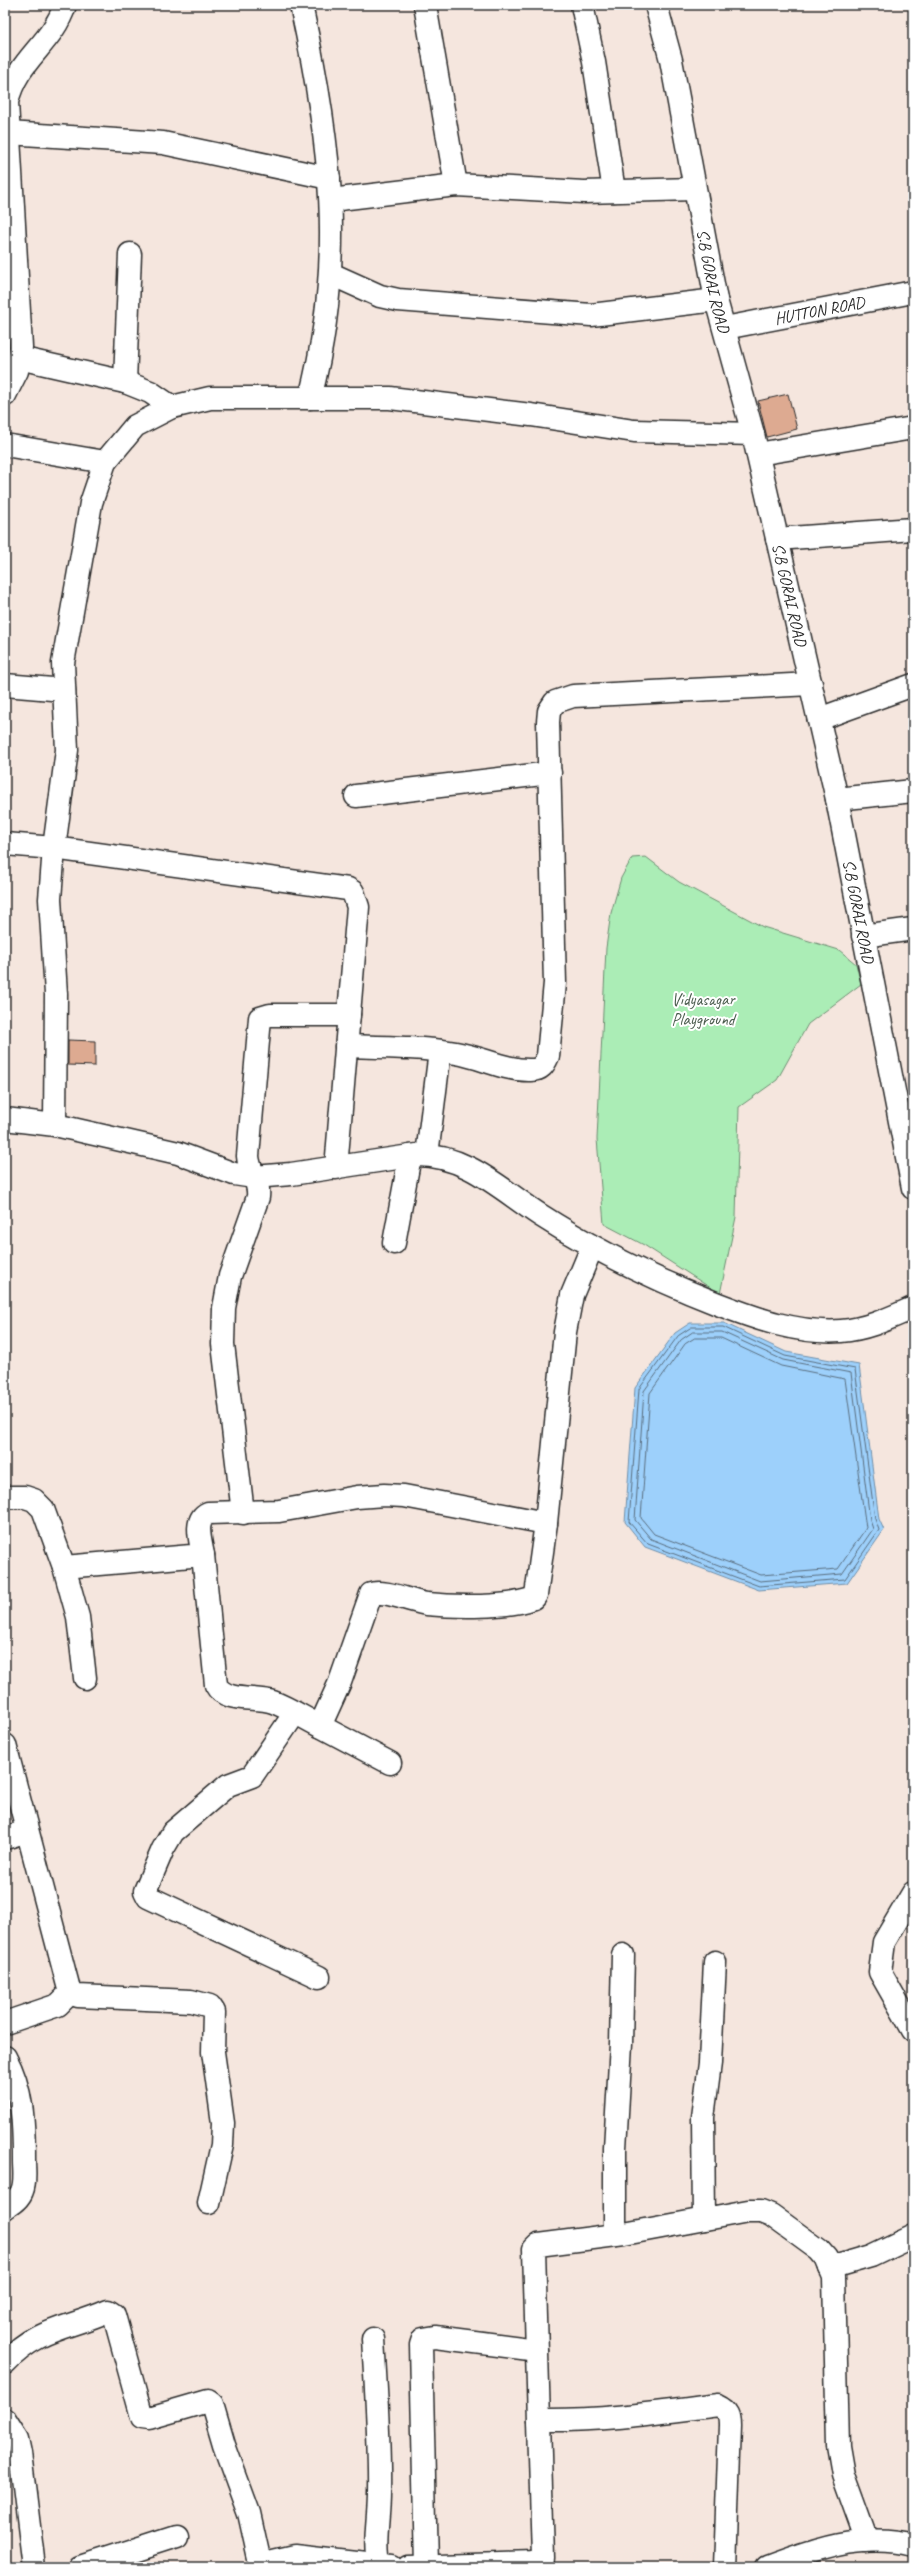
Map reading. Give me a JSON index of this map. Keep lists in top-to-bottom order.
{
  "streets": {
    "street": ["S.B GORAI ROAD", "HUTTON ROAD"]
  },
  "crossings": [
    ["S.B GORAI ROAD", "HUTTON ROAD"]
  ],
  "parks": ["Vidyasagar Playground"]
}
